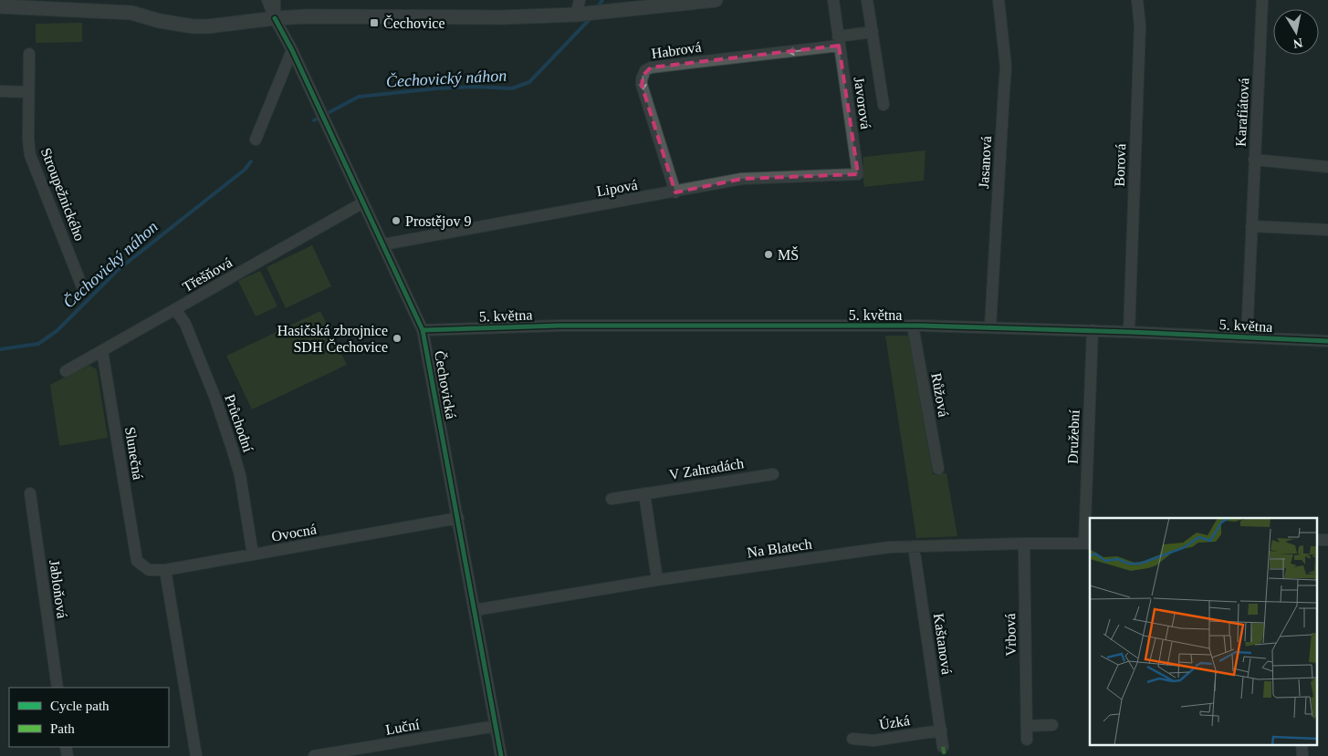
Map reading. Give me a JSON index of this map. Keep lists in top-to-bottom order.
{
  "streets": {
    "street": [
      "Habrová",
      "Javorová",
      "Karafiátová",
      "Jasanová",
      "Borová",
      "Lipová",
      "Stroupežnického",
      "Třešňová",
      "5. května",
      "Čechovická",
      "Růžová",
      "Průchodní",
      "Družební",
      "Slunečná",
      "V Zahradách",
      "Ovocná",
      "Na Blatech",
      "Jabloňová",
      "Vrbová",
      "Kaštanová",
      "Úzká",
      "Luční"
    ]
  },
  "crossings": [
    ["Habrová", "Javorová"],
    ["Habrová", "Lipová"],
    ["Javorová", "Lipová"],
    ["Karafiátová", "5. května"],
    ["Jasanová", "5. května"],
    ["Borová", "5. května"],
    ["Lipová", "Čechovická"],
    ["Třešňová", "Čechovická"],
    ["Třešňová", "Průchodní"],
    ["Třešňová", "Slunečná"],
    ["5. května", "Čechovická"],
    ["5. května", "Růžová"],
    ["5. května", "Družební"],
    ["Čechovická", "Ovocná"],
    ["Čechovická", "Na Blatech"],
    ["Čechovická", "Luční"],
    ["Průchodní", "Ovocná"],
    ["Družební", "Na Blatech"],
    ["Slunečná", "Ovocná"],
    ["Na Blatech", "Vrbová"],
    ["Na Blatech", "Kaštanová"],
    ["Kaštanová", "Úzká"]
  ],
  "water": ["Čechovický náhon"],
  "places": {
    "transit": ["Čechovice"],
    "other": ["Prostějov 9", "MŠ", "Hasičská zbrojnice SDH Čechovice"]
  },
  "legend": ["Cycle path", "Path"],
  "north": "bottom"
}
